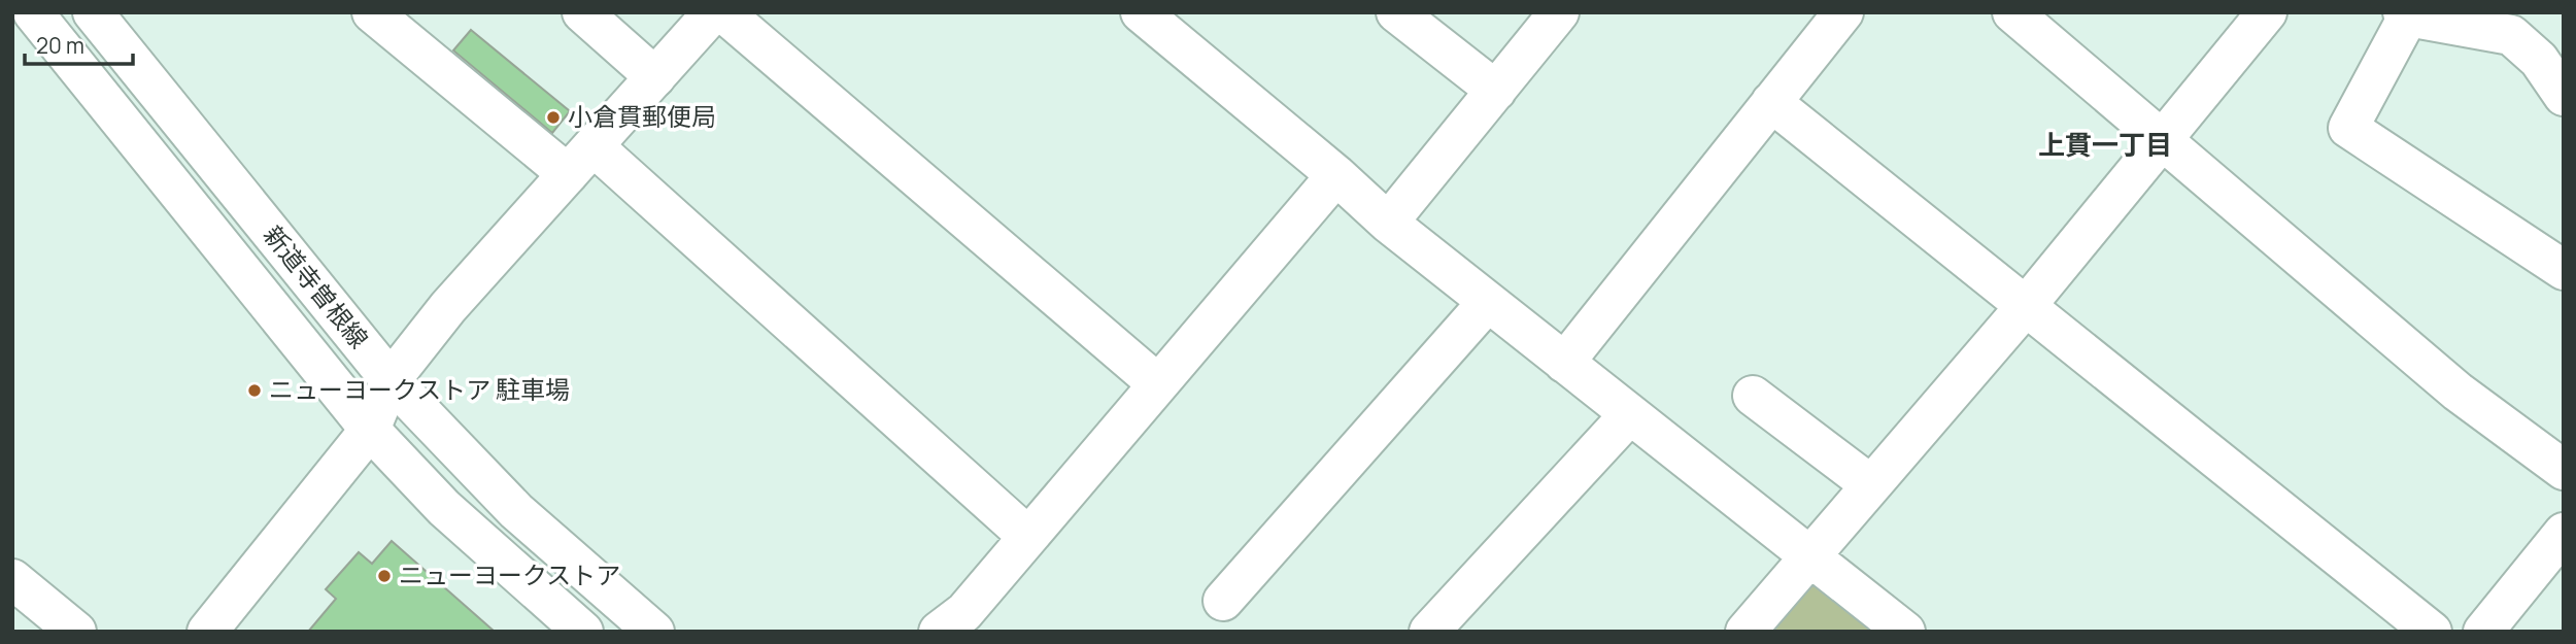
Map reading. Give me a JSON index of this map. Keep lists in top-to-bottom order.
{
  "streets": {
    "street": ["新道寺曽根線"]
  },
  "districts": ["上貫一丁目"],
  "places": ["小倉貫郵便局", "ニューヨークストア 駐車場", "ニューヨークストア"],
  "scale_bar": "20 m"
}
